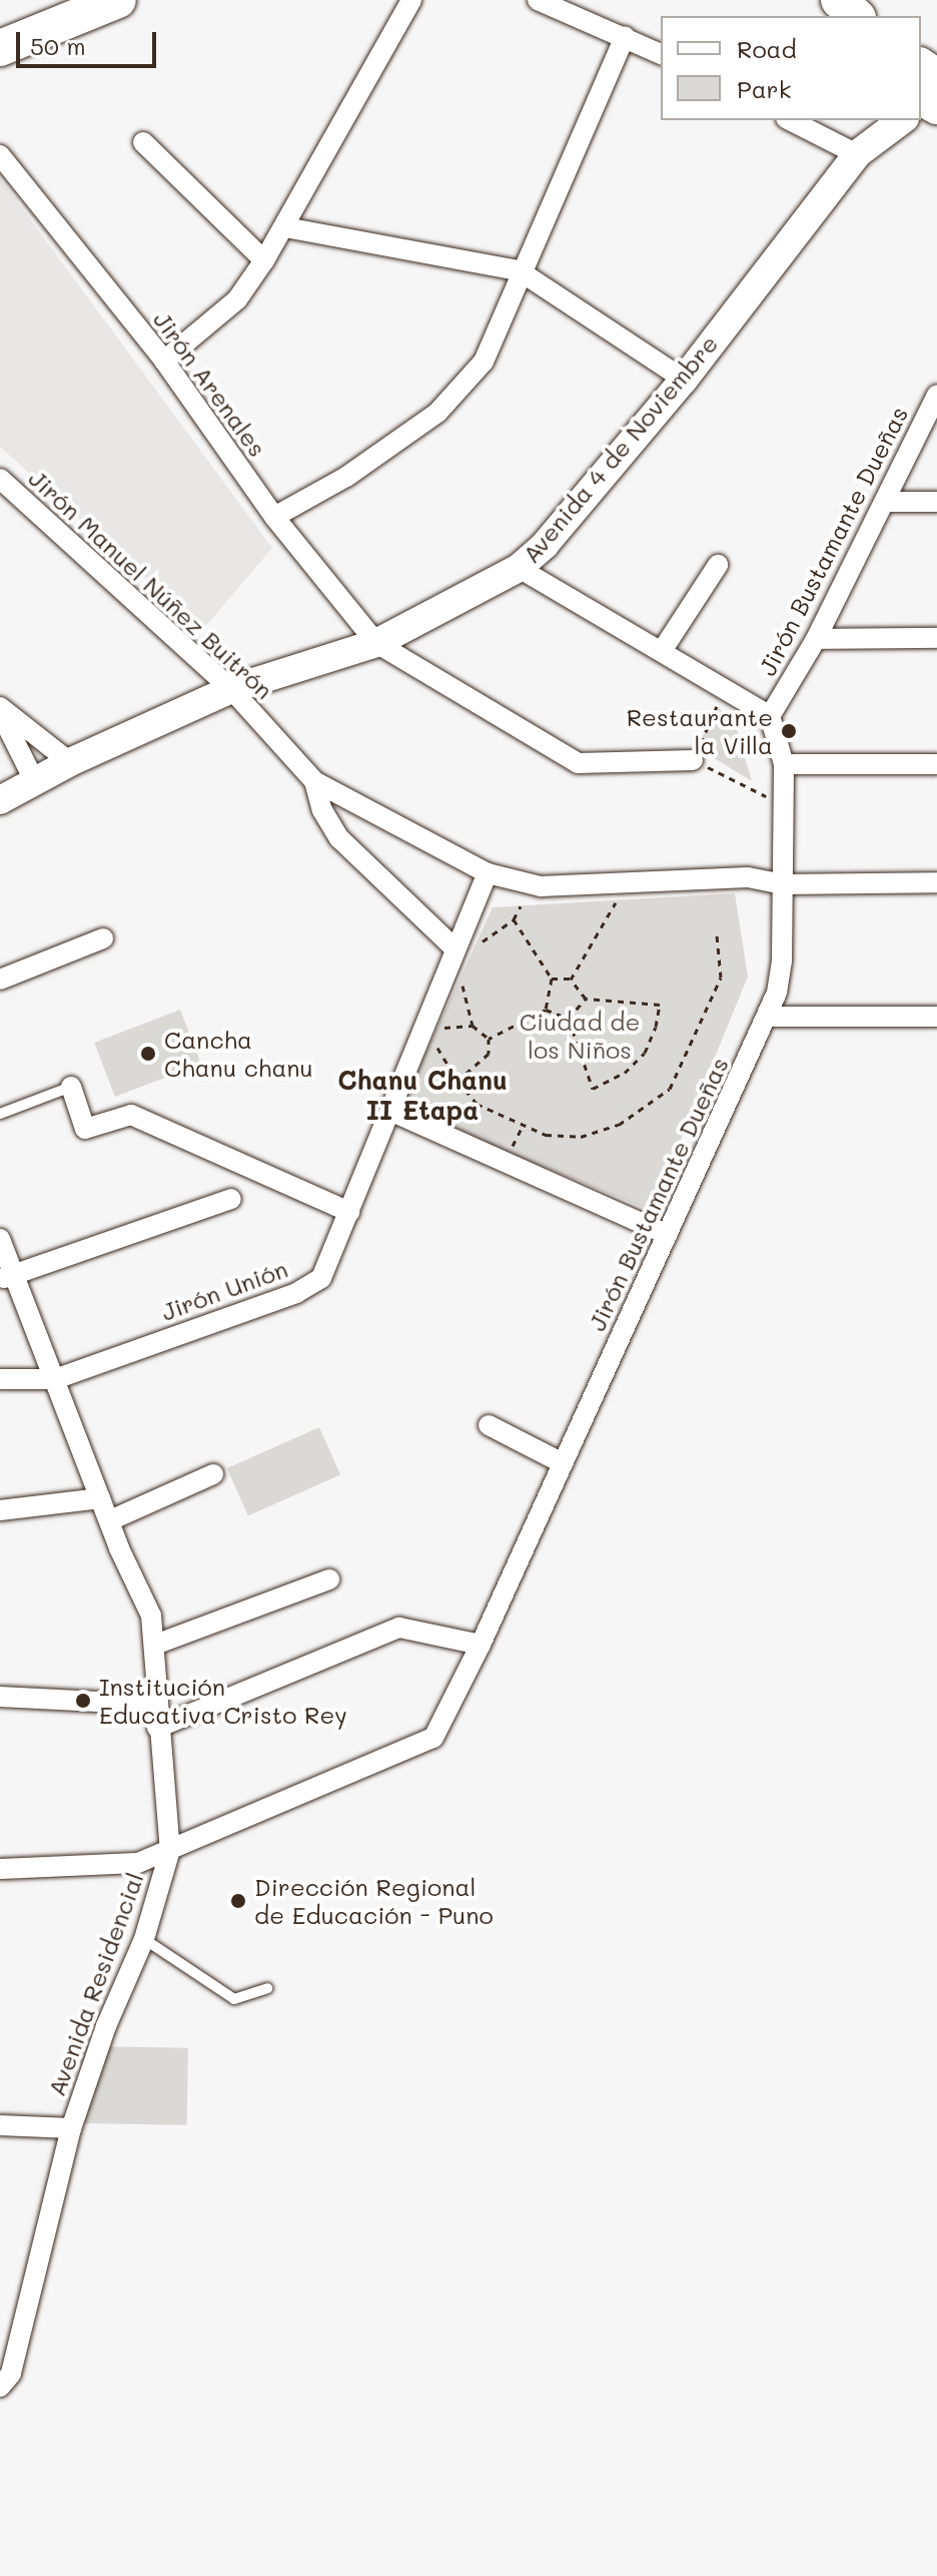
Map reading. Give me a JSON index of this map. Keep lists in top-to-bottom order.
{
  "streets": {
    "street": [
      "Jirón Arenales",
      "Avenida 4 de Noviembre",
      "Jirón Bustamante Dueñas",
      "Jirón Manuel Núñez Buitrón",
      "Jirón Unión",
      "Avenida Residencial"
    ]
  },
  "crossings": [
    ["Jirón Arenales", "Avenida 4 de Noviembre"],
    ["Avenida 4 de Noviembre", "Jirón Manuel Núñez Buitrón"],
    ["Jirón Bustamante Dueñas", "Jirón Manuel Núñez Buitrón"],
    ["Jirón Bustamante Dueñas", "Avenida Residencial"],
    ["Jirón Manuel Núñez Buitrón", "Jirón Unión"],
    ["Jirón Unión", "Avenida Residencial"]
  ],
  "districts": ["Chanu Chanu II Etapa"],
  "parks": ["Ciudad de los Niños"],
  "places": [
    "Restaurante la Villa",
    "Cancha Chanu chanu",
    "Institución Educativa Cristo Rey",
    "Dirección Regional de Educación - Puno"
  ],
  "legend": ["Road", "Park"],
  "scale_bar": "50 m"
}
